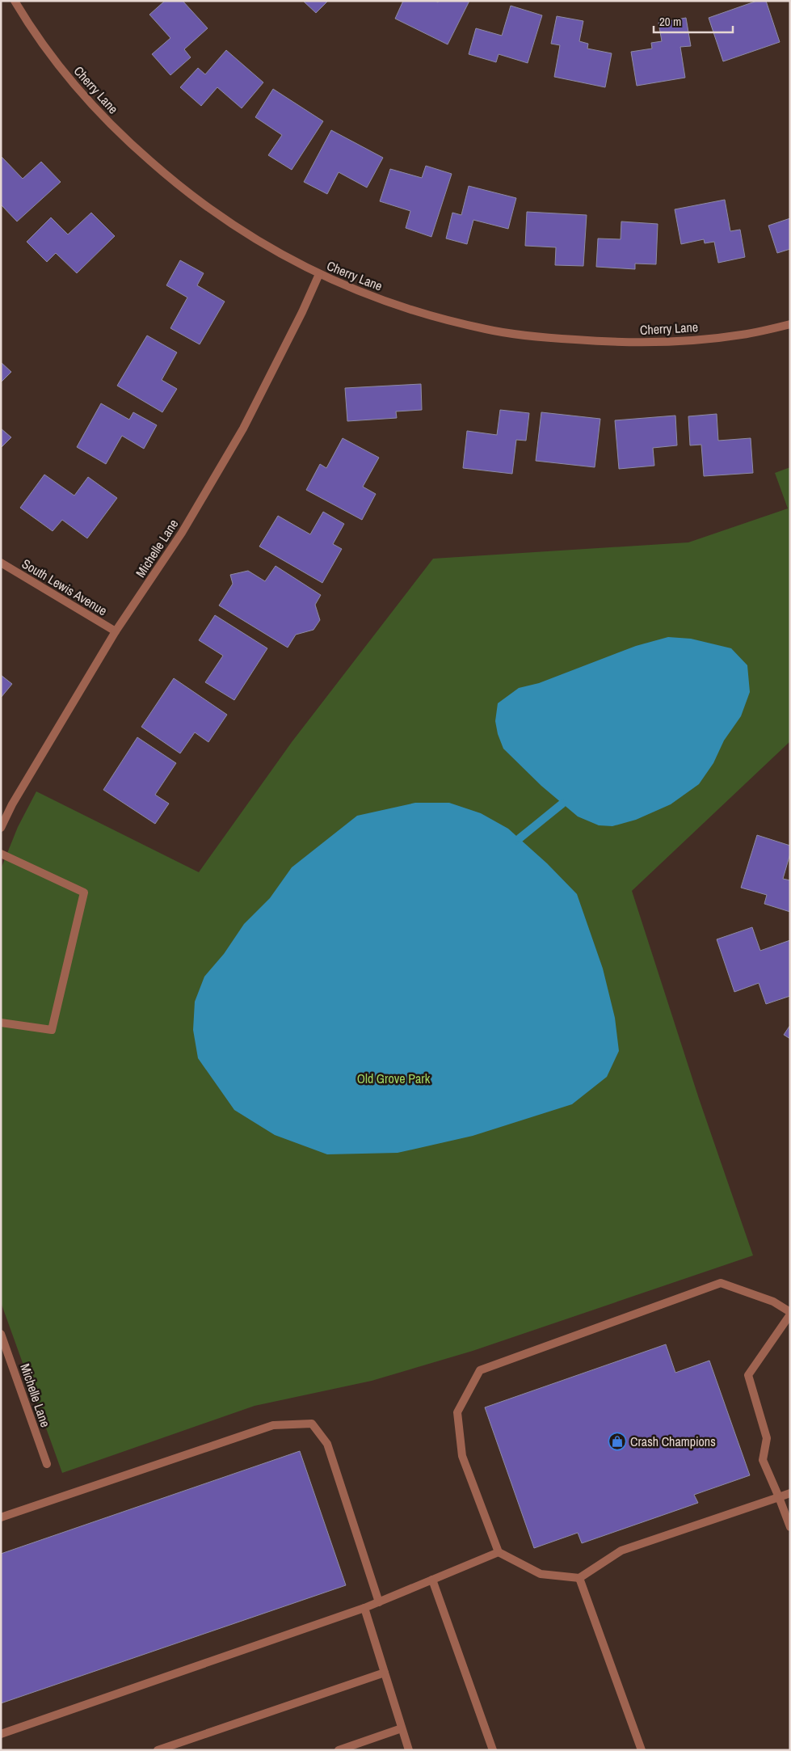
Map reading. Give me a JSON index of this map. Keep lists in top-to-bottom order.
{
  "streets": {
    "street": ["Cherry Lane", "Michelle Lane", "South Lewis Avenue"]
  },
  "crossings": [
    ["Cherry Lane", "Michelle Lane"],
    ["Michelle Lane", "South Lewis Avenue"]
  ],
  "parks": ["Old Grove Park"],
  "places": {
    "shop": ["Crash Champions"]
  },
  "scale_bar": "20 m"
}
